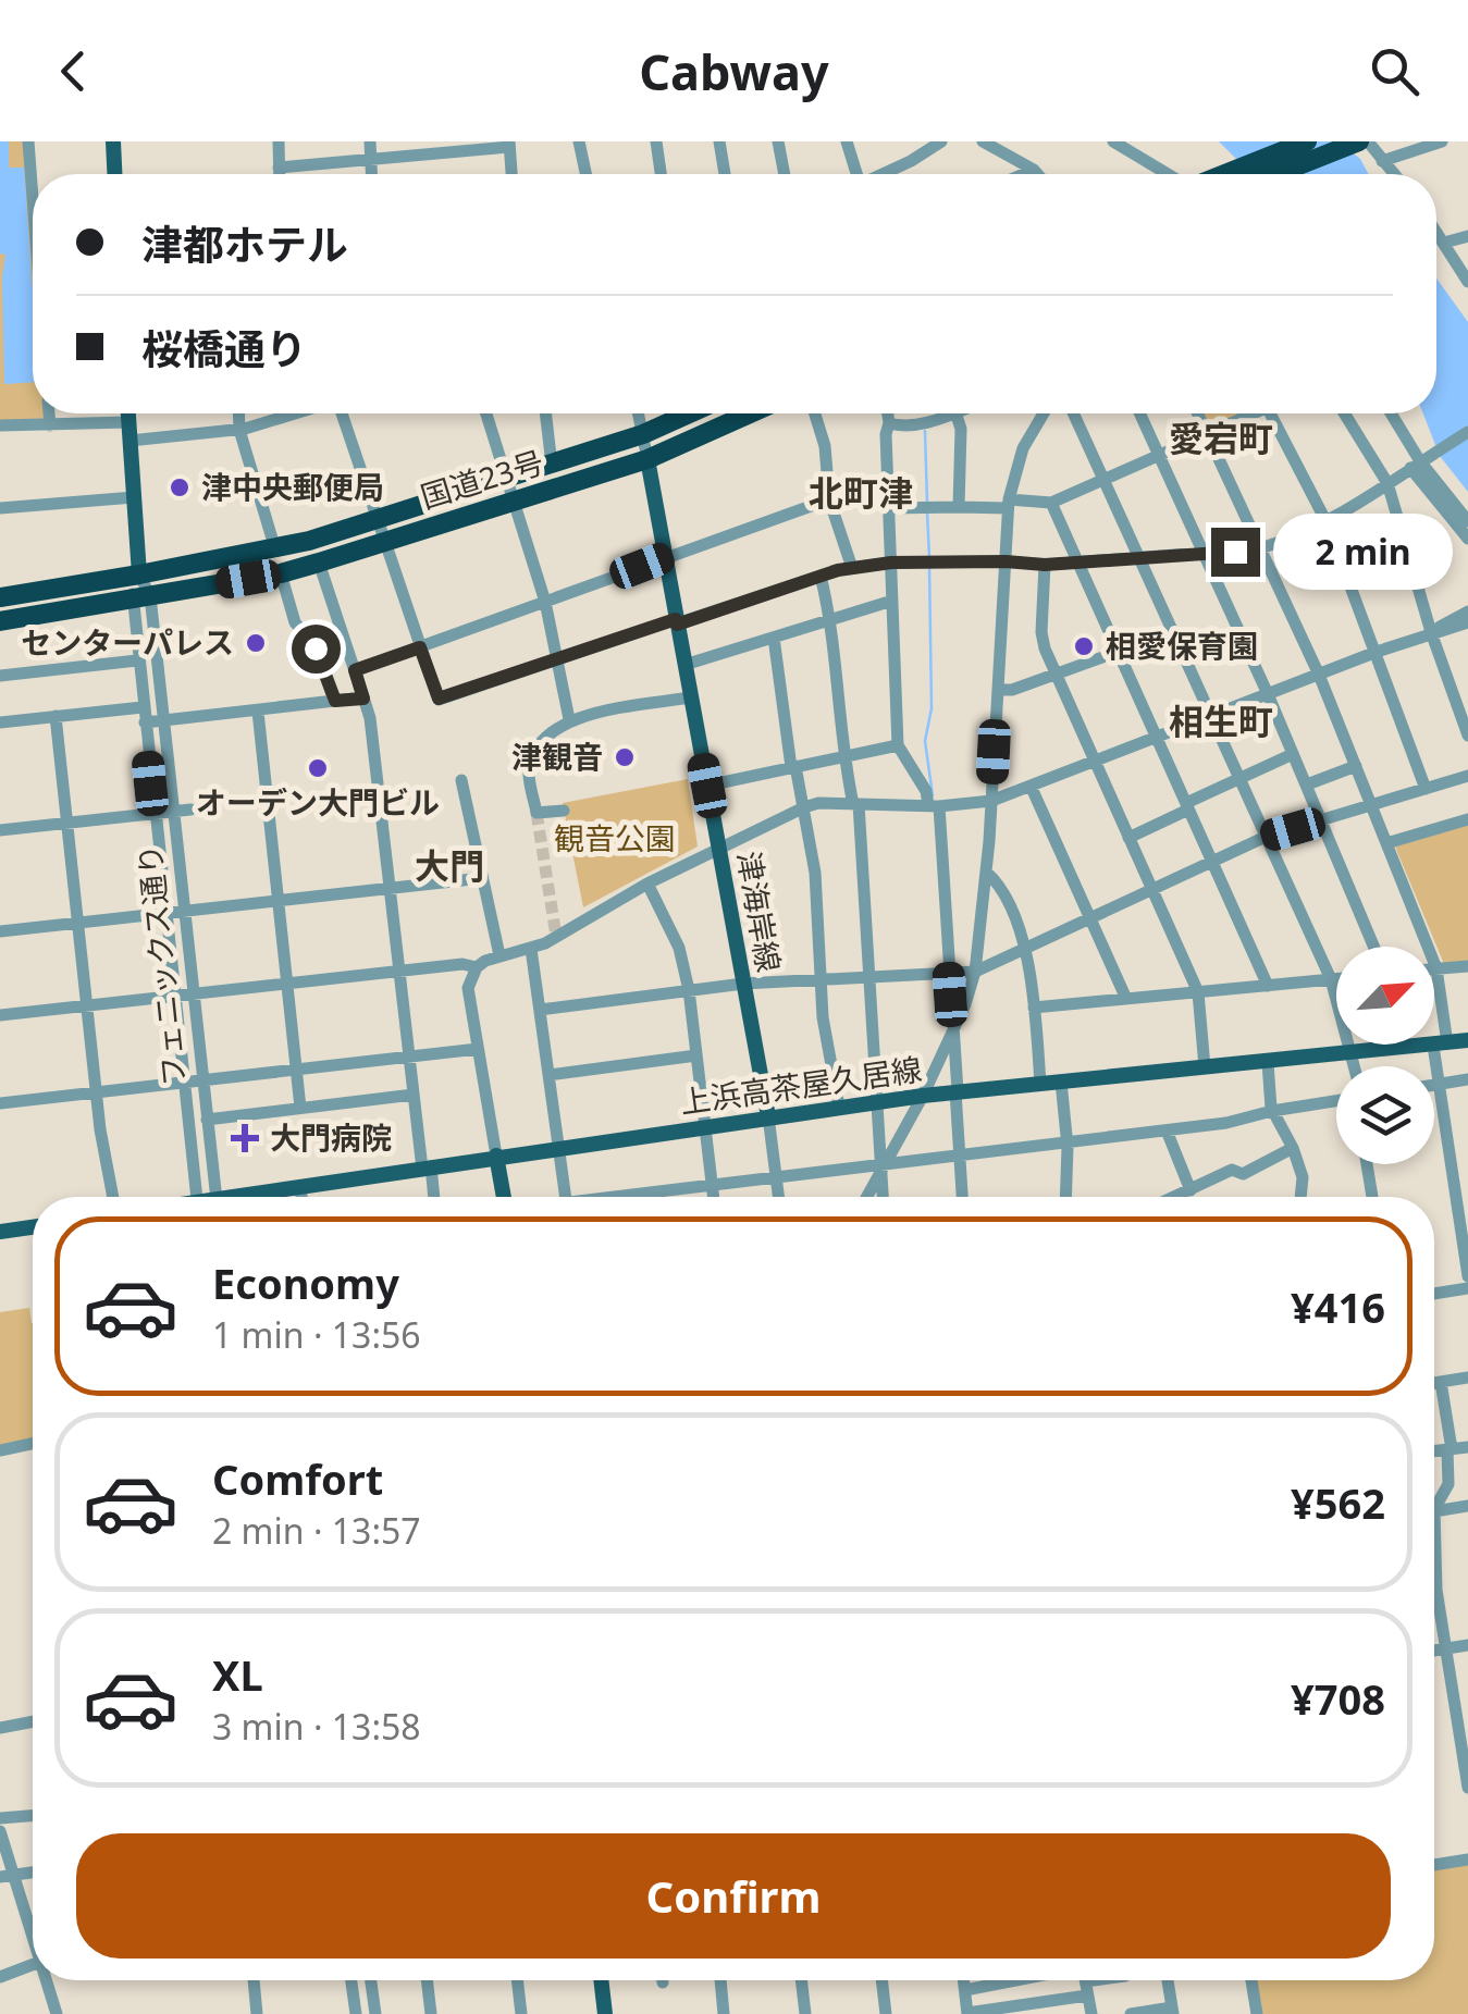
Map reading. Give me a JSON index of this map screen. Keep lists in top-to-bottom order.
{
  "streets": {
    "highway": ["国道23号"],
    "main road": ["津海岸線", "上浜高茶屋久居線"],
    "street": ["フェニックス通り"]
  },
  "crossings": [
    ["国道23号", "津海岸線"],
    ["国道23号", "フェニックス通り"],
    ["津海岸線", "上浜高茶屋久居線"]
  ],
  "districts": [
    "愛宕町",
    "北町津",
    "相生町",
    "大門"
  ],
  "parks": ["観音公園"],
  "places": {
    "other": [
      "津中央郵便局",
      "センターパレス",
      "相愛保育園",
      "津観音",
      "オーデン大門ビル"
    ],
    "health": ["大門病院"]
  },
  "north": "top right",
  "page": {
    "header": "Cabway",
    "banner": ["津都ホテル", "桜橋通り"],
    "bubble": "2 min",
    "list": [
      {
        "name": "Economy",
        "note": "1 min · 13:56",
        "value": "¥416"
      },
      {
        "name": "Comfort",
        "note": "2 min · 13:57",
        "value": "¥562"
      },
      {
        "name": "XL",
        "note": "3 min · 13:58",
        "value": "¥708"
      }
    ],
    "buttons": "Confirm"
  }
}
